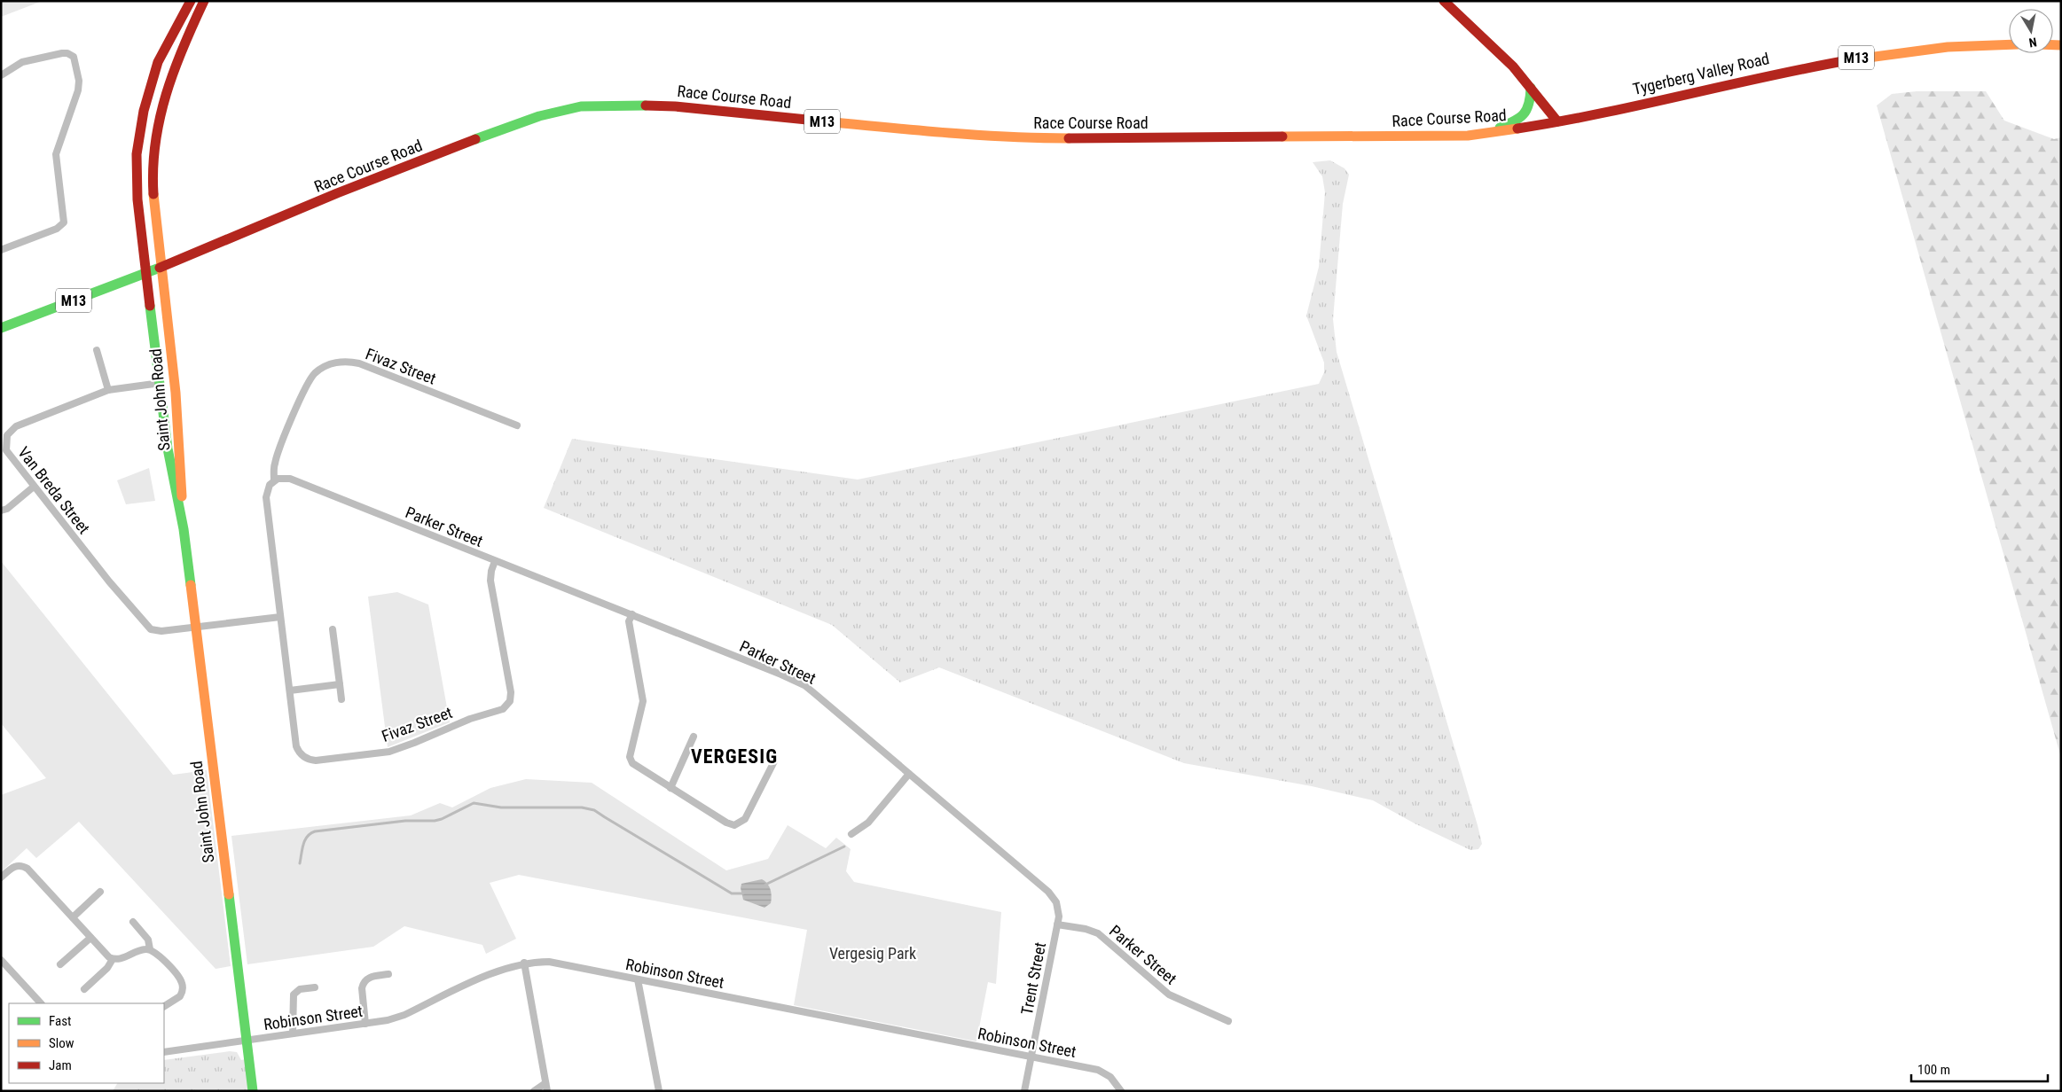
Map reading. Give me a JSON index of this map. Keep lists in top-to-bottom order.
{
  "streets": {
    "main road": [
      "M13",
      "Tygerberg Valley Road",
      "Race Course Road",
      "Saint John Road"
    ],
    "street": [
      "Fivaz Street",
      "Van Breda Street",
      "Parker Street",
      "Robinson Street",
      "Trent Street"
    ]
  },
  "crossings": [
    ["Tygerberg Valley Road", "Race Course Road"],
    ["Race Course Road", "Saint John Road"],
    ["Fivaz Street", "Parker Street"],
    ["Saint John Road", "Van Breda Street"],
    ["Saint John Road", "Robinson Street"],
    ["Parker Street", "Trent Street"],
    ["Robinson Street", "Trent Street"]
  ],
  "districts": ["VERGESIG"],
  "parks": ["Vergesig Park"],
  "legend": ["Fast", "Slow", "Jam"],
  "scale_bar": "100 m",
  "north": "bottom"
}
